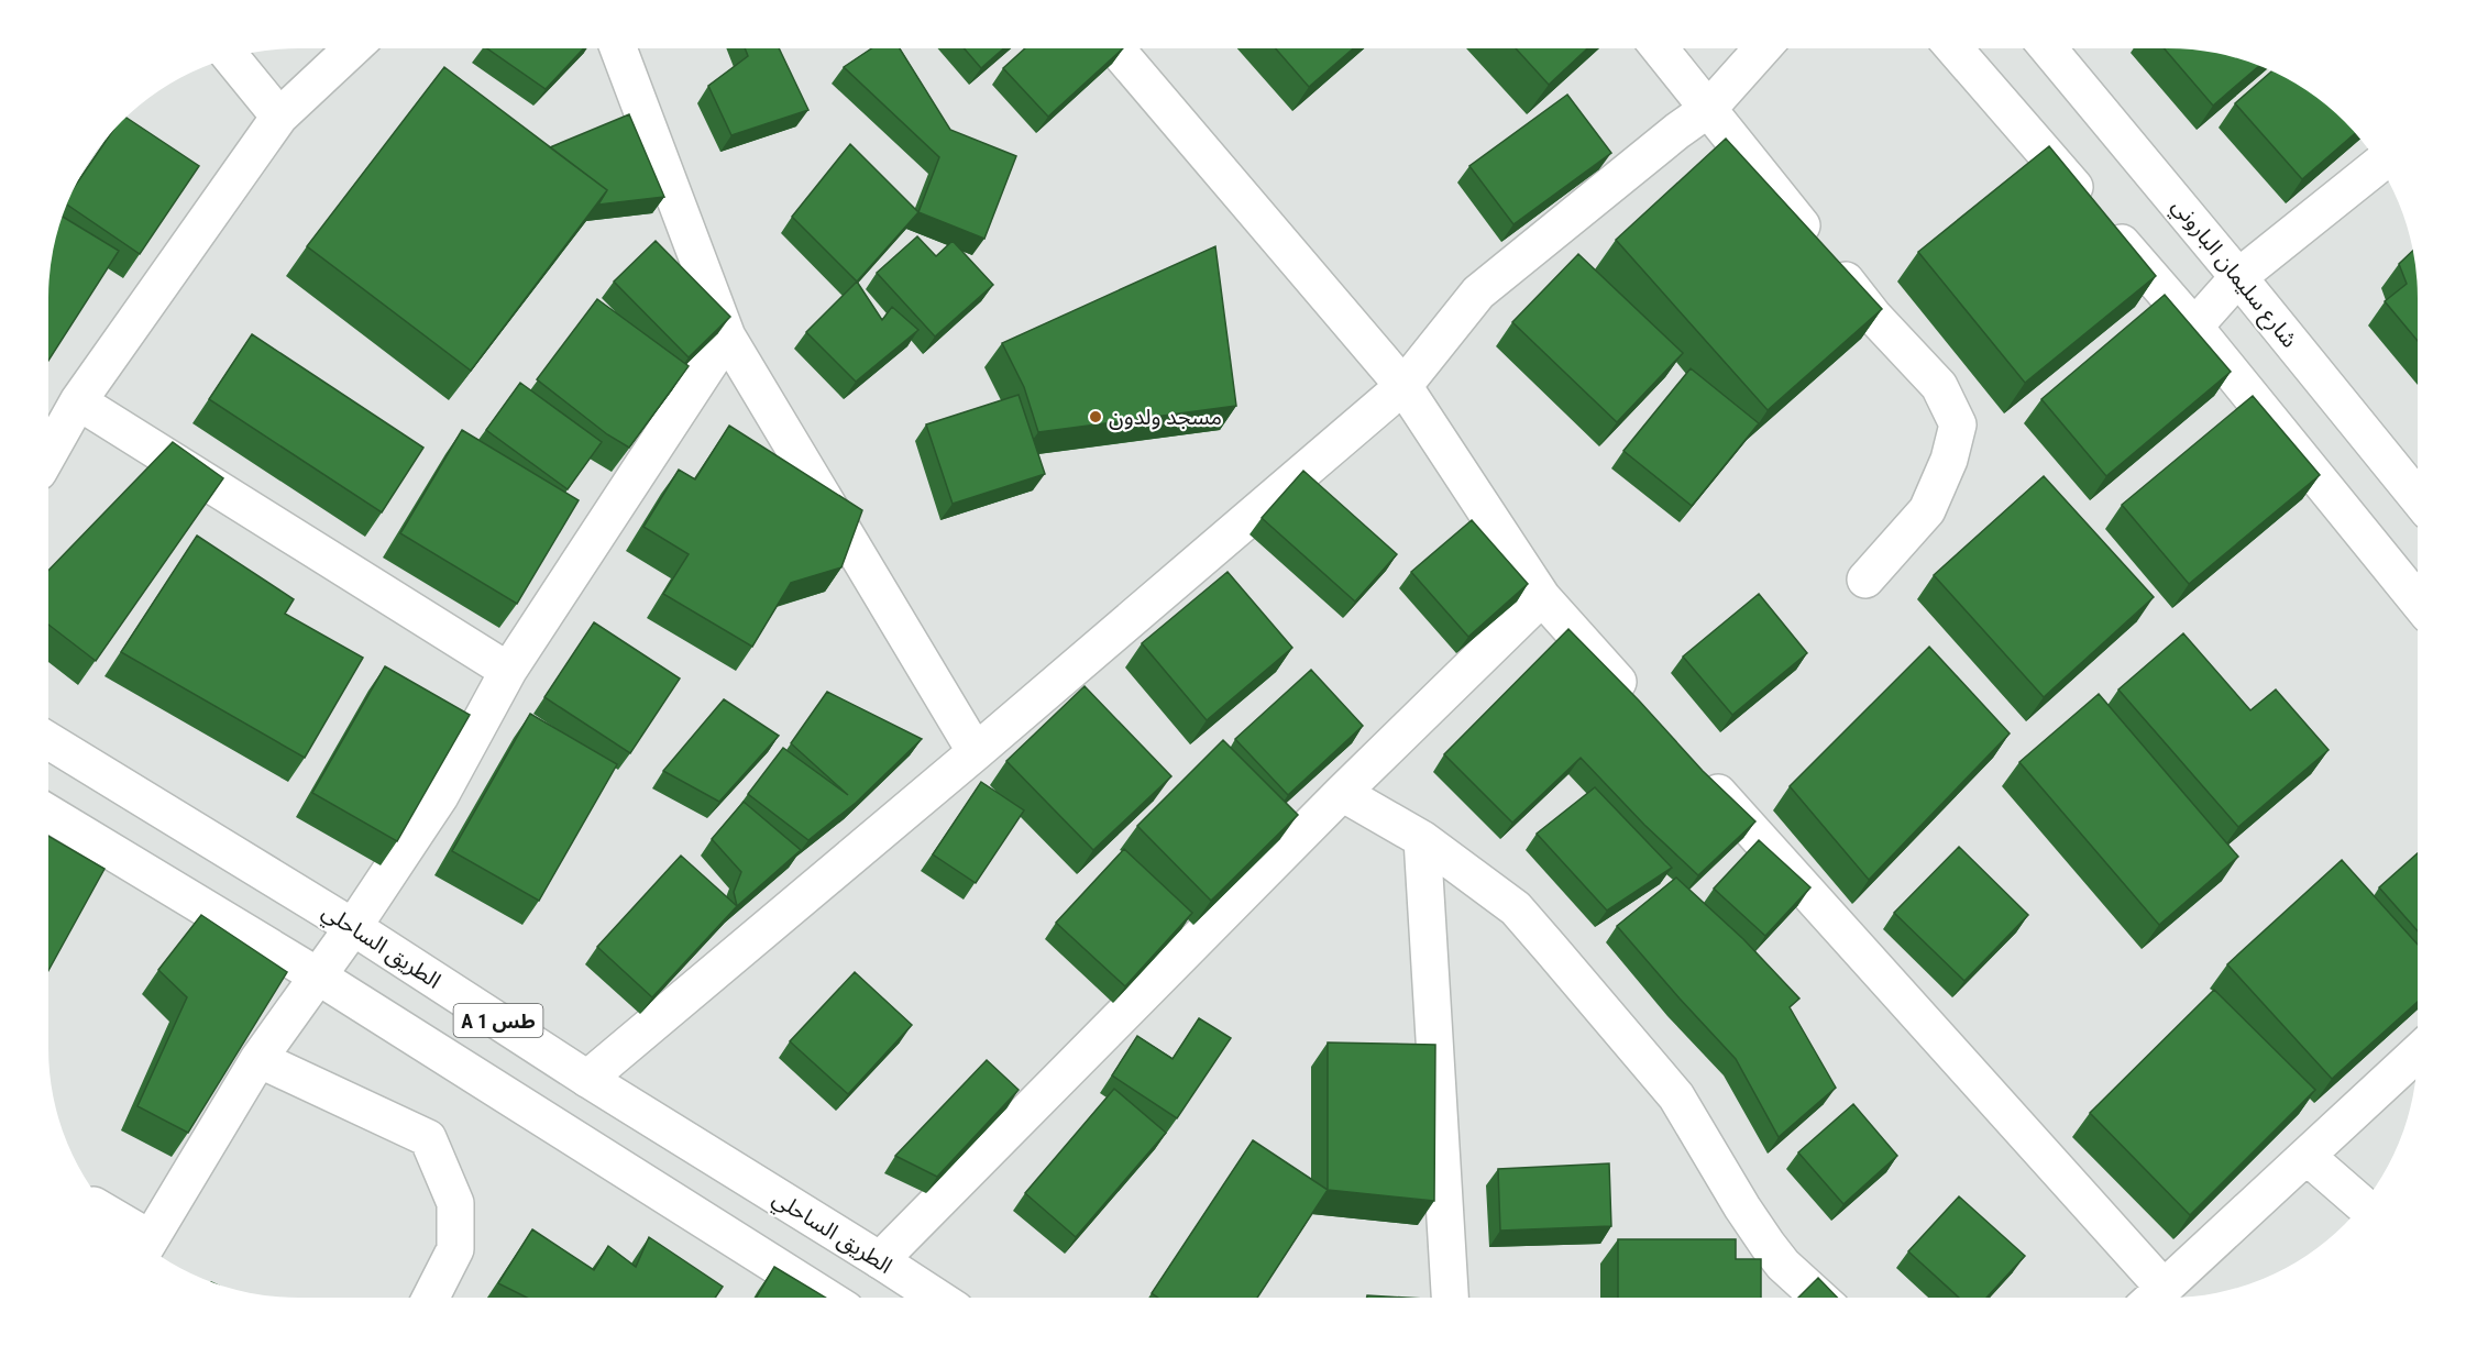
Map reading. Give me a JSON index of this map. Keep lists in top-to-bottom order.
{
  "streets": {
    "main road": ["شارع سليمان الباروني", "الطريق الساحلي", "A 1 طس"]
  },
  "places": ["مسجد ولدون"]
}
